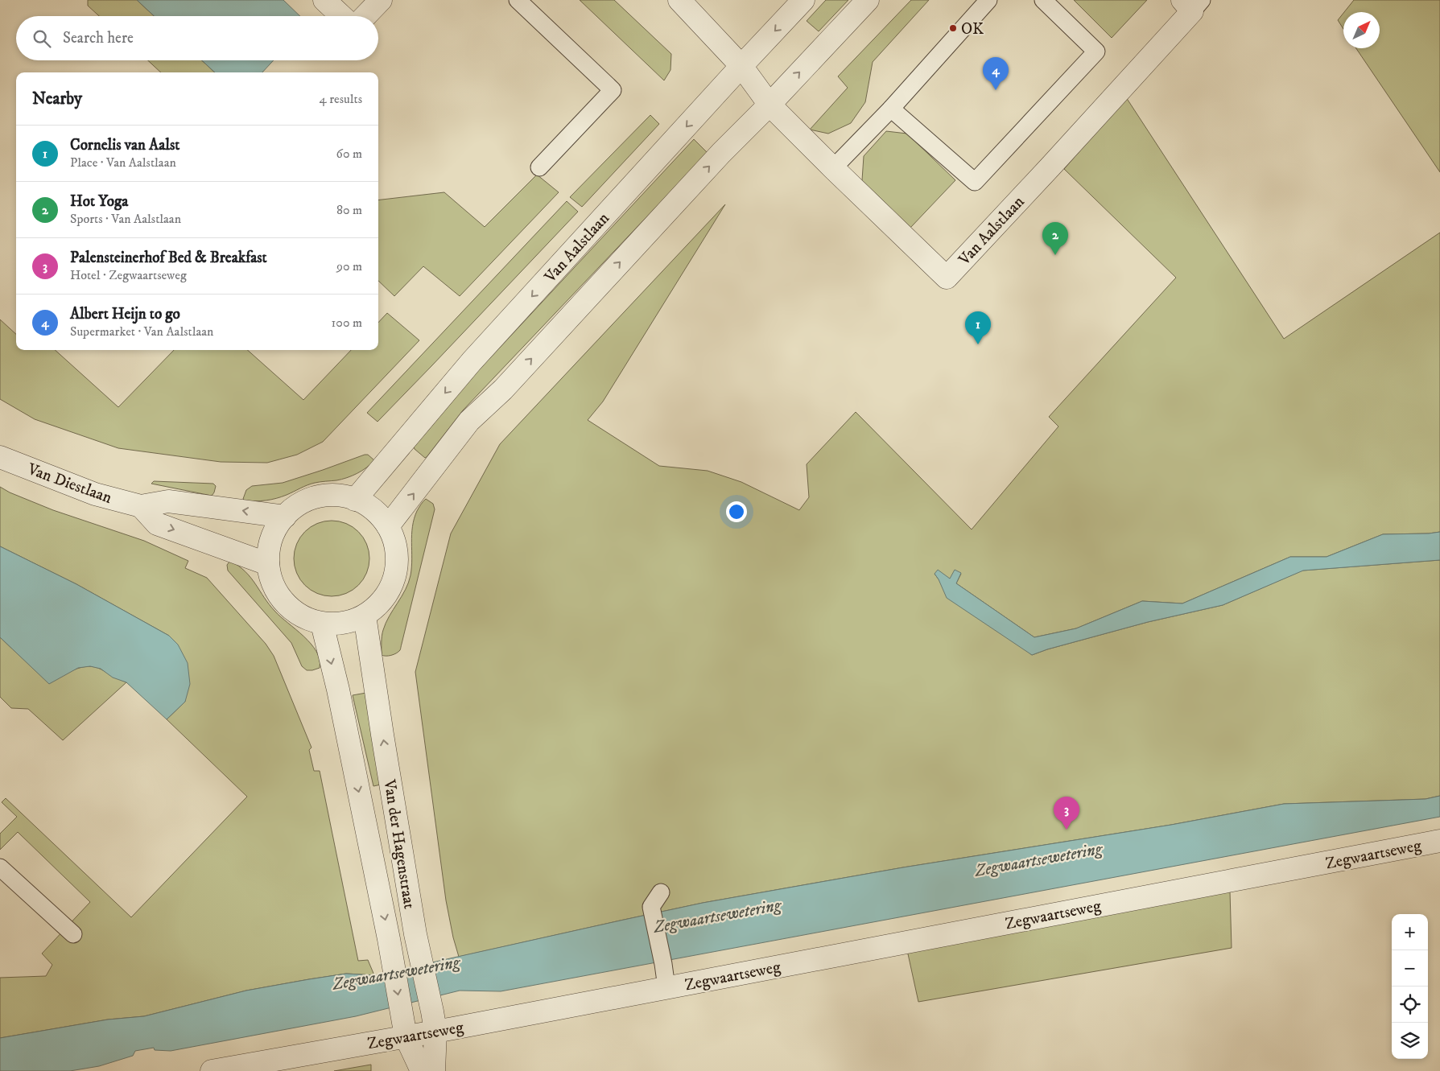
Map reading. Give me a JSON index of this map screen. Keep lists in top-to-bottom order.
{
  "streets": {
    "street": [
      "Van Aalstlaan",
      "Van Diestlaan",
      "Van der Hagenstraat",
      "Zegwaartseweg"
    ]
  },
  "crossings": [
    ["Van Aalstlaan", "Van Diestlaan"],
    ["Van Aalstlaan", "Van der Hagenstraat"],
    ["Van Diestlaan", "Van der Hagenstraat"],
    ["Van der Hagenstraat", "Zegwaartseweg"]
  ],
  "water": ["Zegwaartsewetering"],
  "places": ["OK"],
  "north": "top right",
  "page": {
    "search": "Search here",
    "pins": [
      "4",
      "2",
      "1",
      "3"
    ],
    "heading": ["Nearby", "4 results"],
    "list": [
      {
        "mark": "1",
        "name": "Cornelis van Aalst",
        "note": "Place · Van Aalstlaan",
        "value": "60 m"
      },
      {
        "mark": "2",
        "name": "Hot Yoga",
        "note": "Sports · Van Aalstlaan",
        "value": "80 m"
      },
      {
        "mark": "3",
        "name": "Palensteinerhof Bed & Breakfast",
        "note": "Hotel · Zegwaartseweg",
        "value": "90 m"
      },
      {
        "mark": "4",
        "name": "Albert Heijn to go",
        "note": "Supermarket · Van Aalstlaan",
        "value": "100 m"
      }
    ],
    "map_buttons": ["+", "−"]
  }
}
